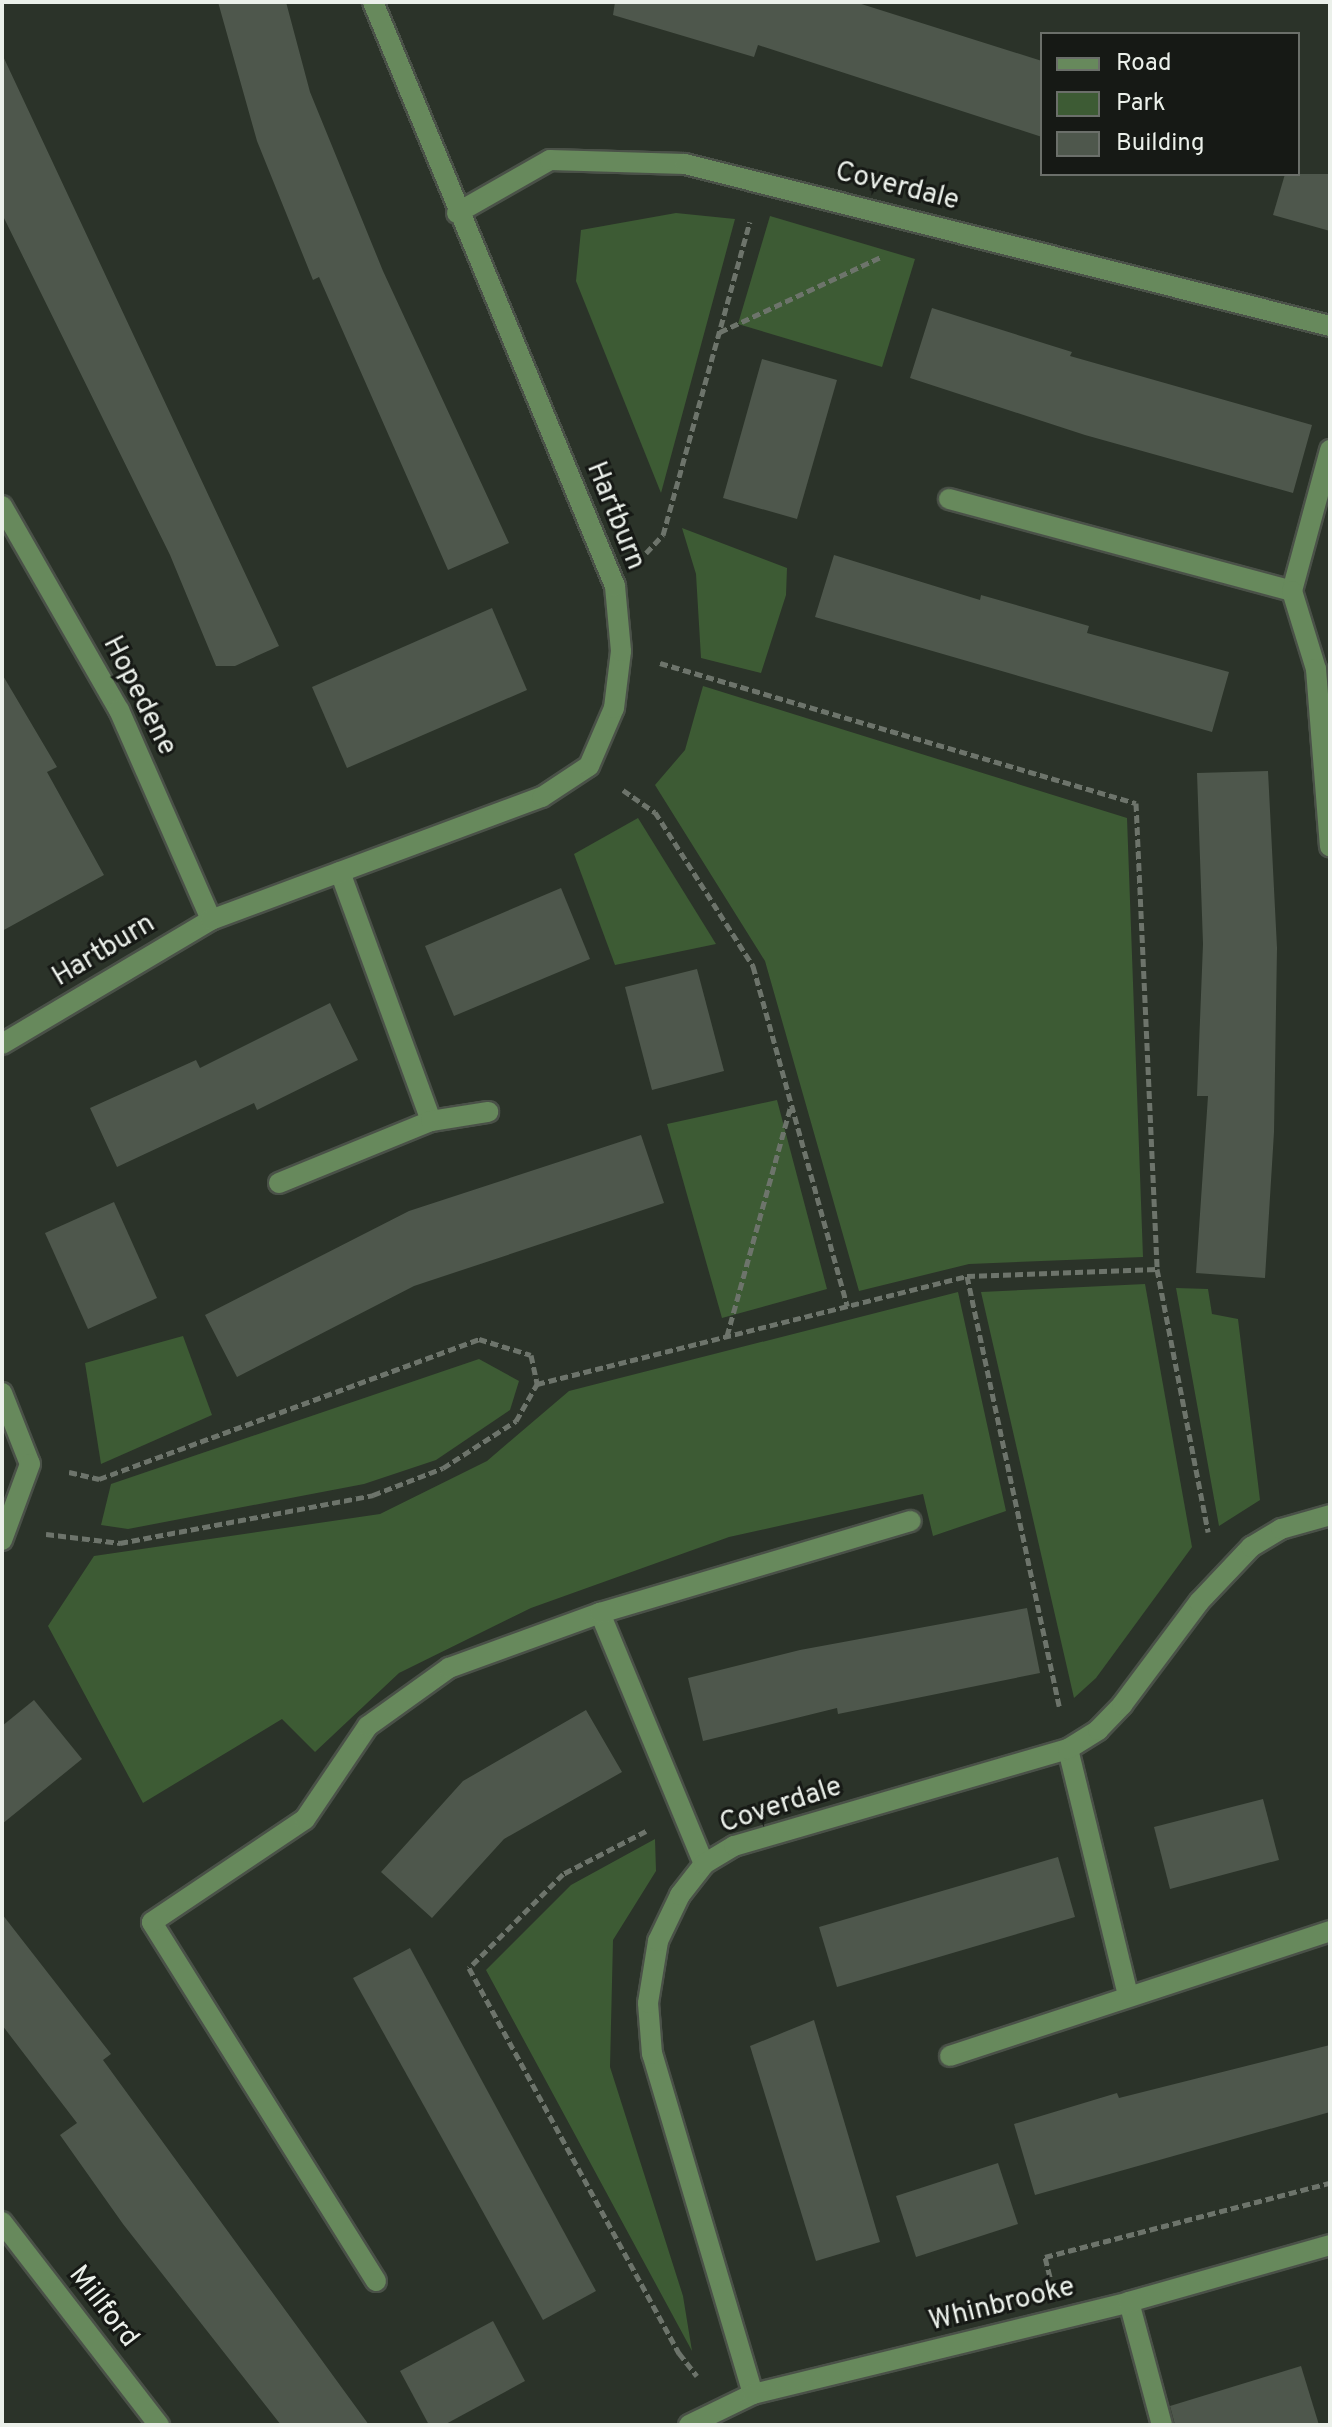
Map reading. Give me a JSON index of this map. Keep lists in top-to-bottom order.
{
  "streets": {
    "street": [
      "Coverdale",
      "Hartburn",
      "Hopedene",
      "Whinbrooke",
      "Millford"
    ]
  },
  "crossings": [
    ["Coverdale", "Hartburn"],
    ["Coverdale", "Whinbrooke"],
    ["Hartburn", "Hopedene"]
  ],
  "legend": ["Road", "Park", "Building"]
}
